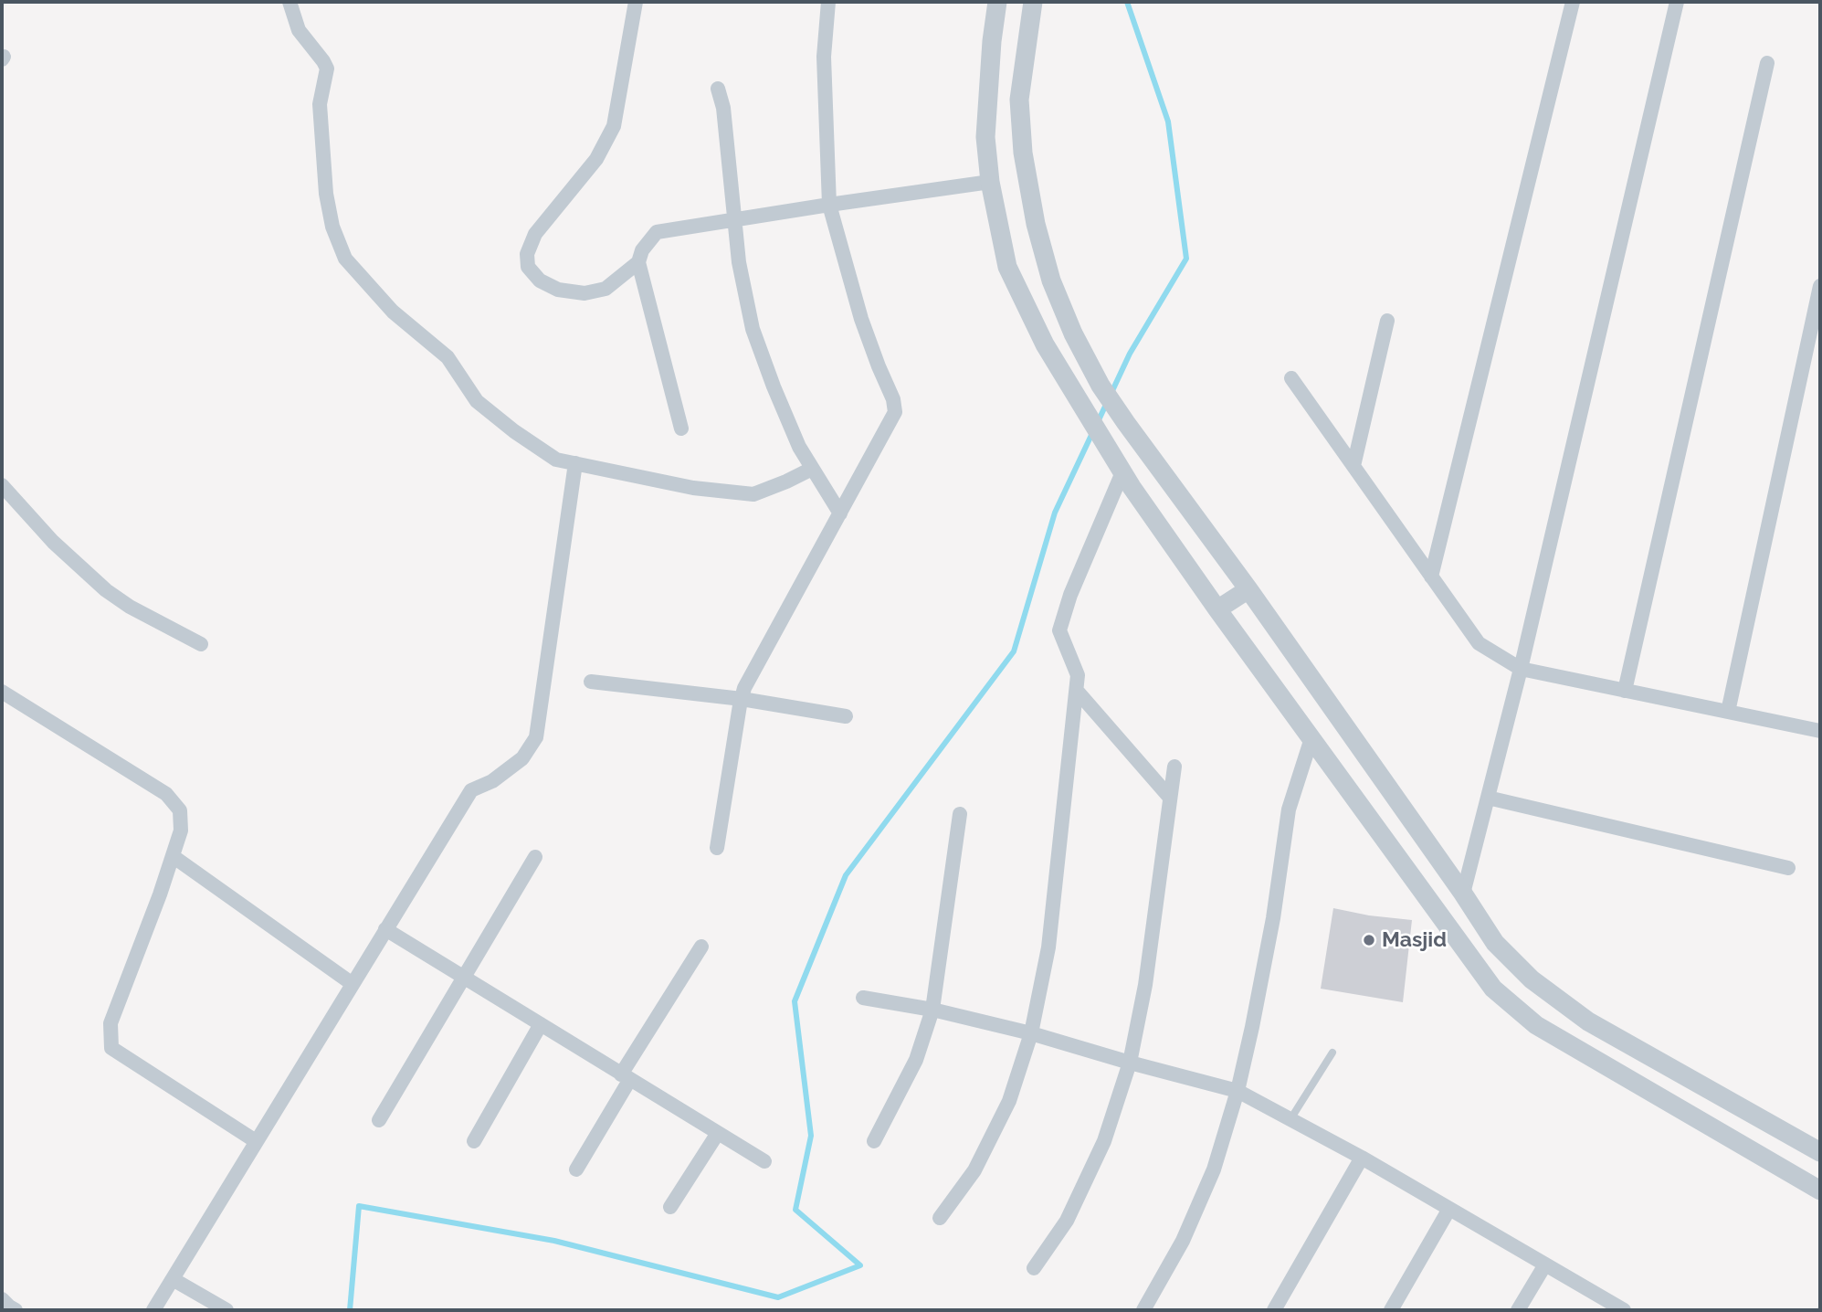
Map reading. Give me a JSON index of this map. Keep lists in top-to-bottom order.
{
  "places": ["Masjid"]
}
